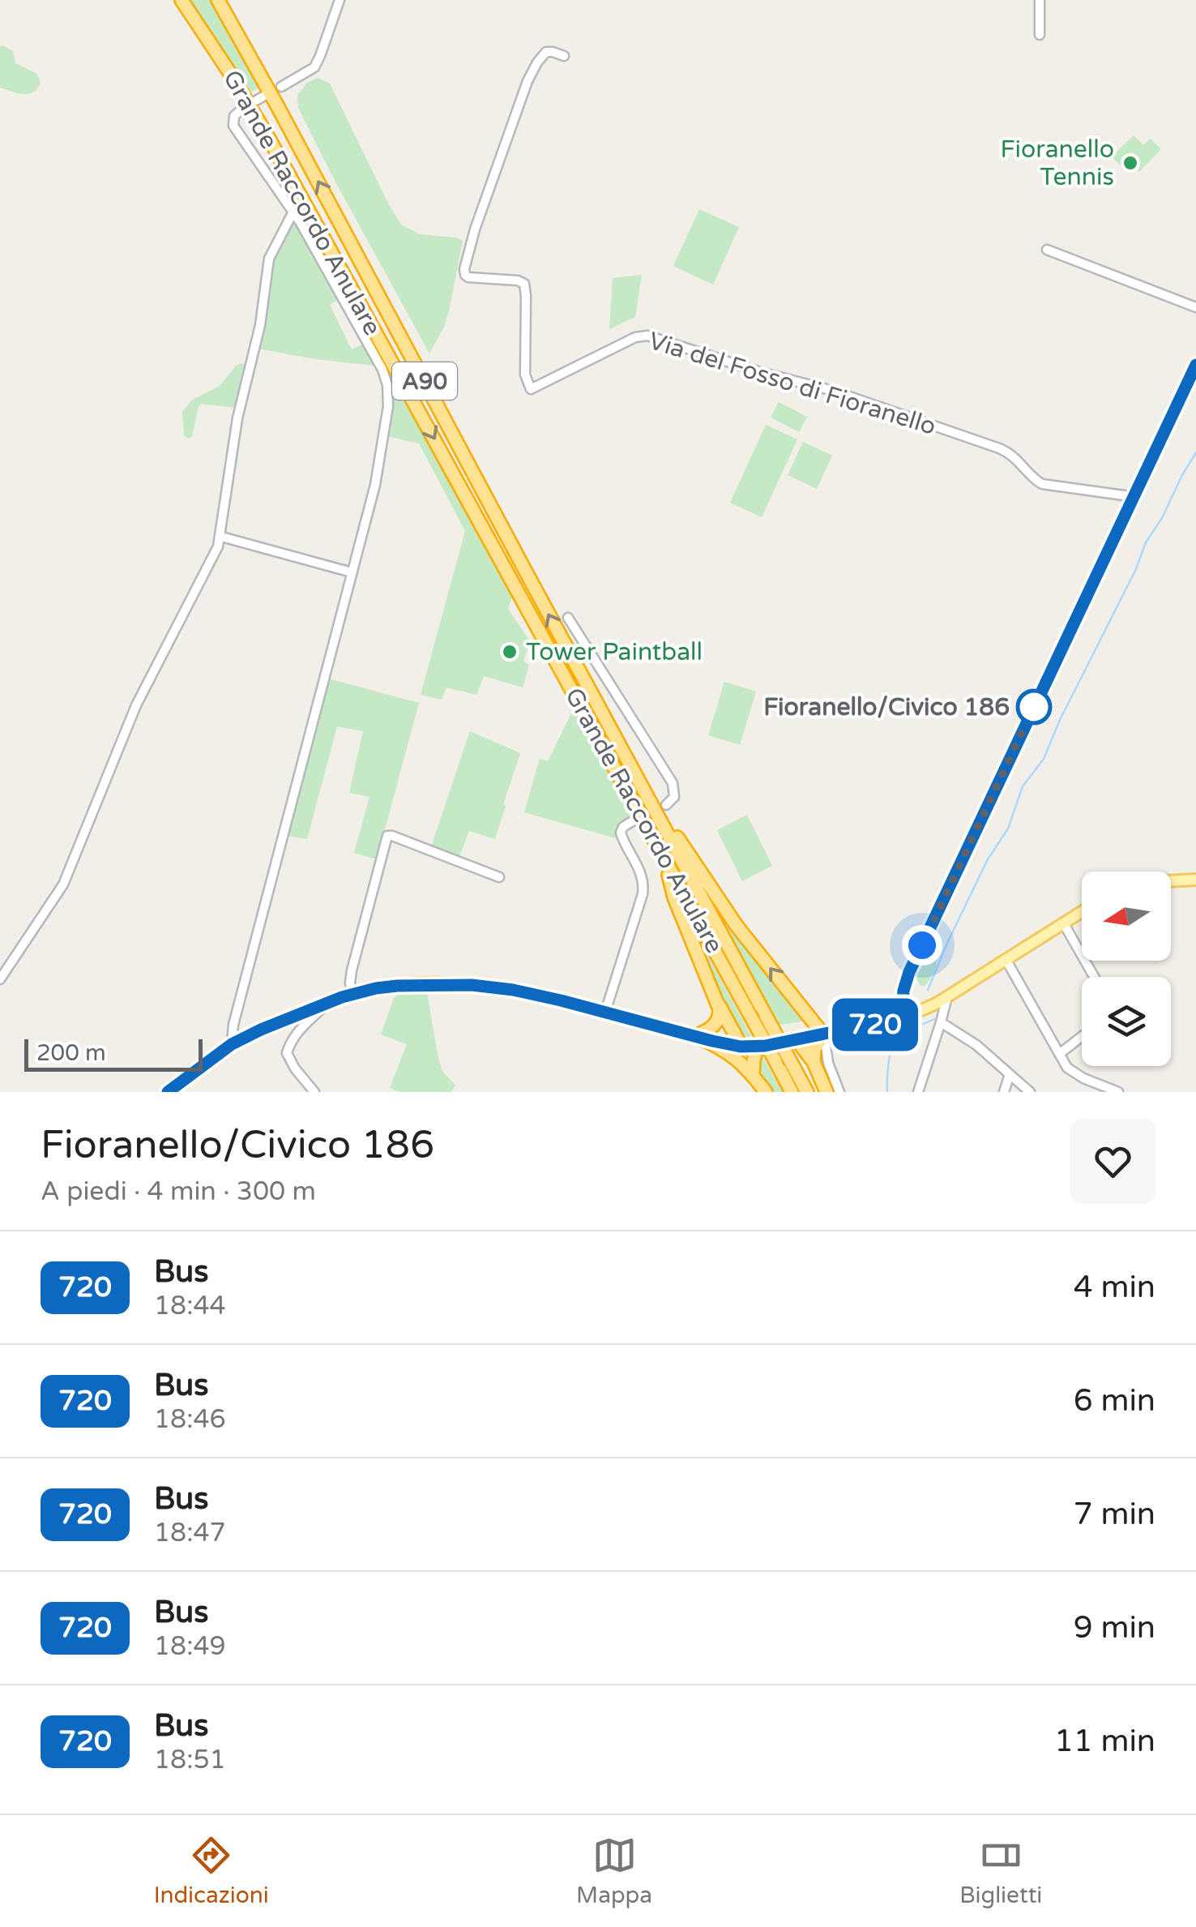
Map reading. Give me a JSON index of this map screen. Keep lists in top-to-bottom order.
{
  "streets": {
    "highway": ["Grande Raccordo Anulare", "A90"],
    "street": ["Via del Fosso di Fioranello"]
  },
  "places": ["Fioranello Tennis", "Tower Paintball", "Fioranello/Civico 186"],
  "lines": ["bus line 720"],
  "scale_bar": "200 m",
  "north": "left",
  "page": {
    "on_map": "720",
    "scale": "200 m",
    "heading": ["Fioranello/Civico 186", "A piedi · 4 min · 300 m"],
    "list": [
      {
        "mark": "720",
        "name": "Bus",
        "note": "18:44",
        "value": "4 min"
      },
      {
        "mark": "720",
        "name": "Bus",
        "note": "18:46",
        "value": "6 min"
      },
      {
        "mark": "720",
        "name": "Bus",
        "note": "18:47",
        "value": "7 min"
      },
      {
        "mark": "720",
        "name": "Bus",
        "note": "18:49",
        "value": "9 min"
      },
      {
        "mark": "720",
        "name": "Bus",
        "note": "18:51",
        "value": "11 min"
      }
    ],
    "tabs": ["Indicazioni", "Mappa", "Biglietti"]
  }
}
